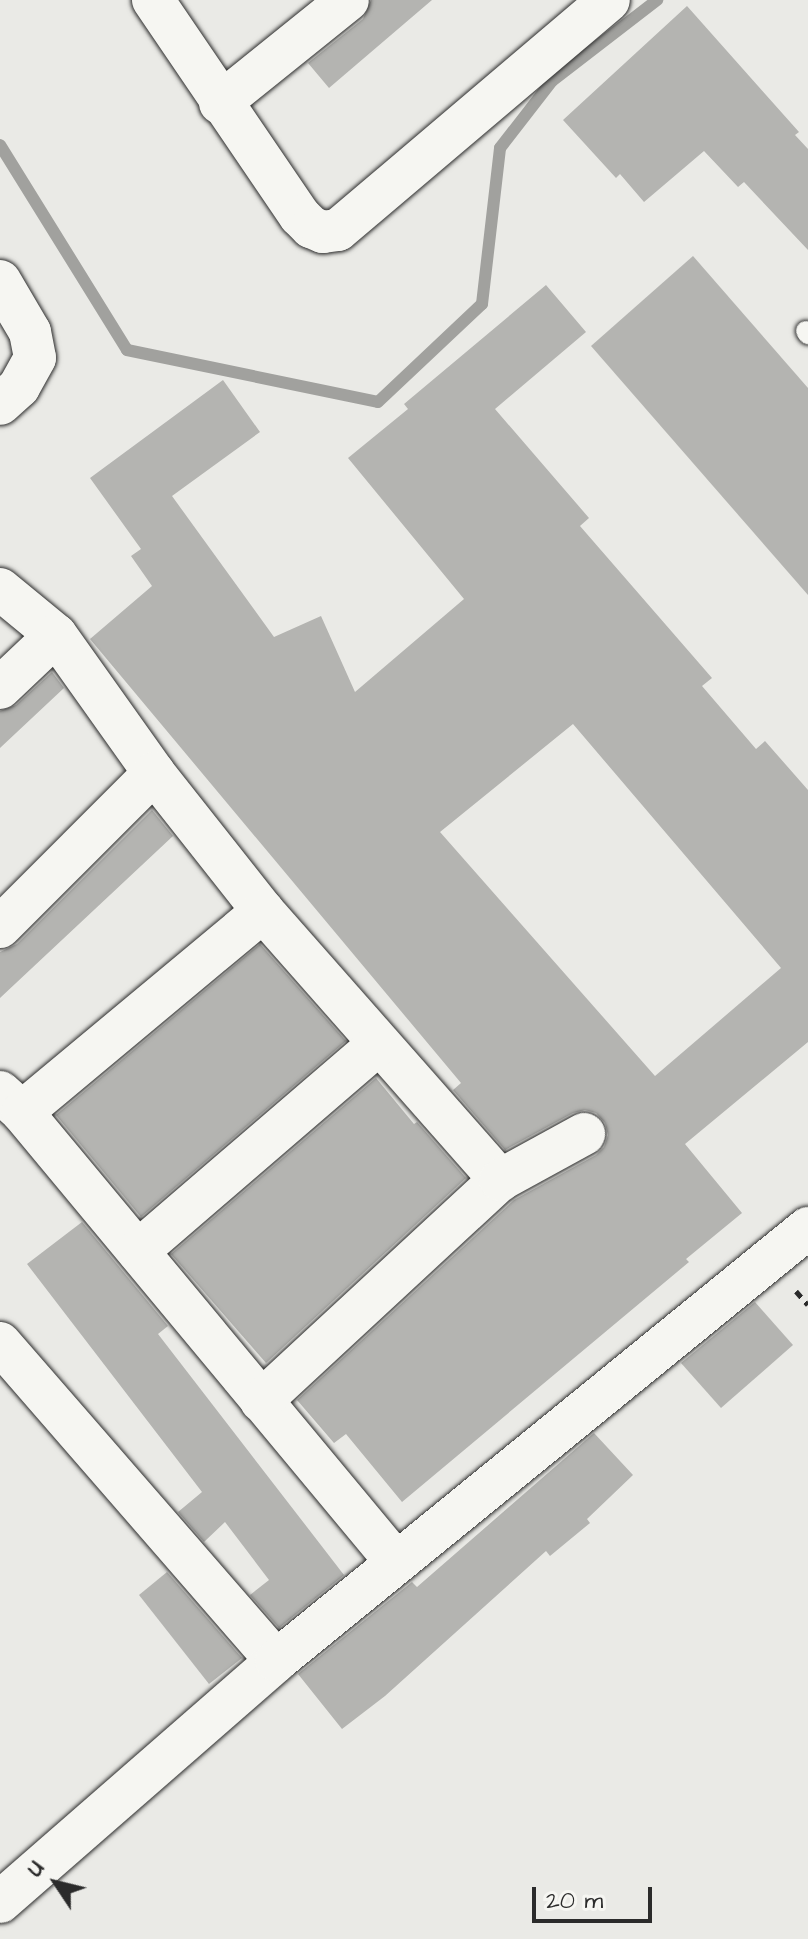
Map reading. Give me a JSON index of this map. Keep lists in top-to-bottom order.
{
  "scale_bar": "20 m",
  "north": "top left"
}
